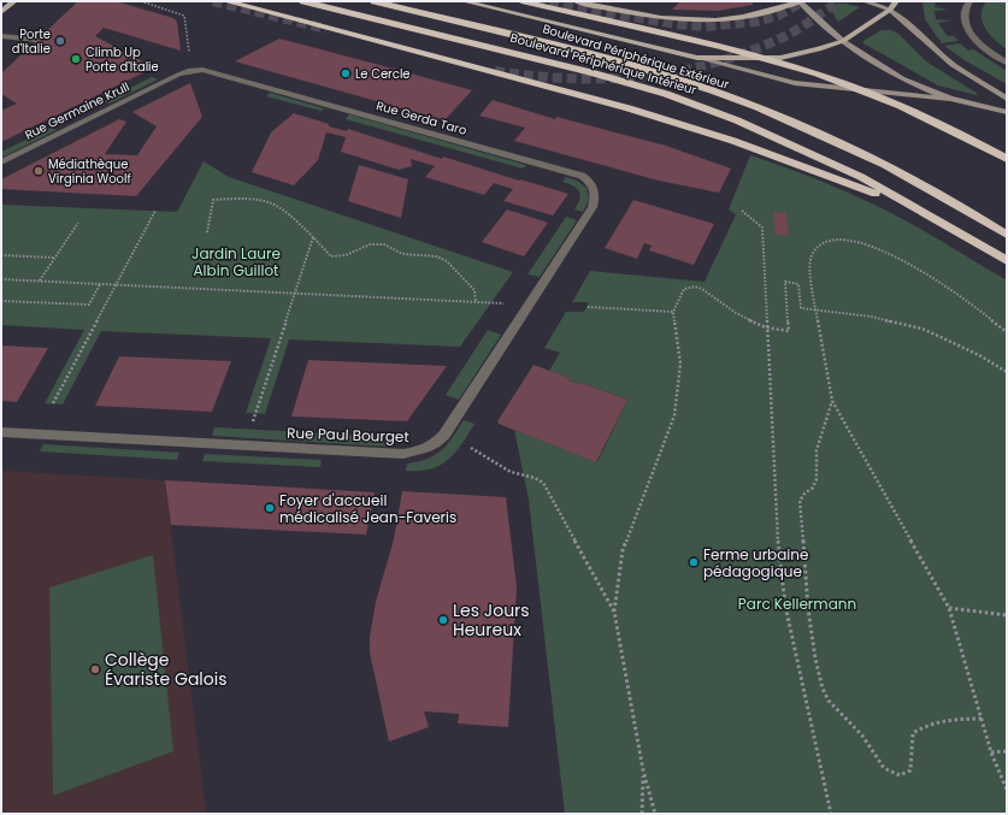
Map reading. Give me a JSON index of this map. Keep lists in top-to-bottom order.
{
  "streets": {
    "highway": ["Boulevard Périphérique Extérieur", "Boulevard Périphérique Intérieur"],
    "street": ["Rue Germaine Krull", "Rue Gerda Taro", "Rue Paul Bourget"]
  },
  "crossings": [
    ["Rue Germaine Krull", "Rue Gerda Taro"],
    ["Rue Gerda Taro", "Rue Paul Bourget"]
  ],
  "parks": ["Jardin Laure Albin Guillot", "Parc Kellermann"],
  "places": [
    "Porte d'Italie",
    "Climb Up Porte d'Italie",
    "Le Cercle",
    "Médiathèque Virginia Woolf",
    "Foyer d'accueil médicalisé Jean-Faveris",
    "Ferme urbaine pédagogique",
    "Les Jours Heureux",
    "Collège Évariste Galois"
  ]
}
